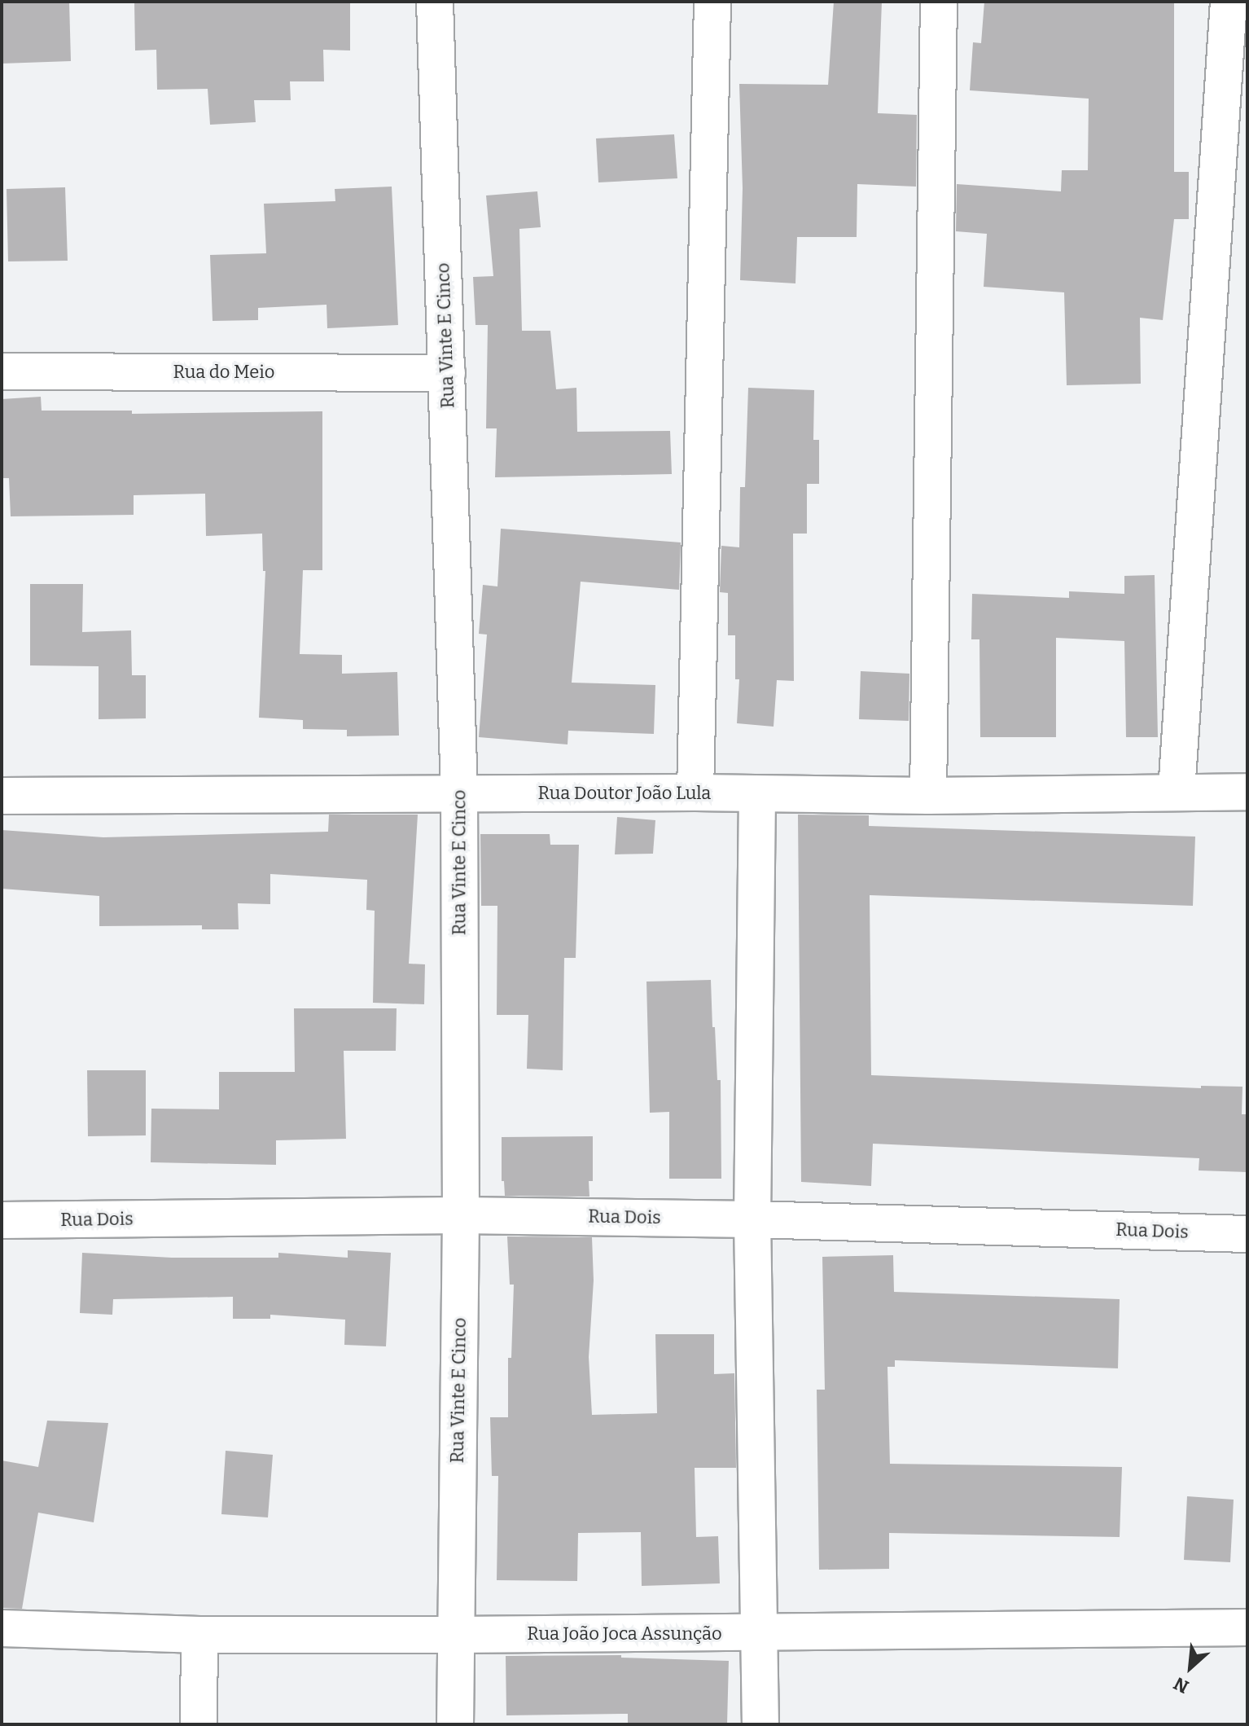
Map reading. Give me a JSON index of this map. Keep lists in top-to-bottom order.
{
  "streets": {
    "street": [
      "Rua Vinte E Cinco",
      "Rua do Meio",
      "Rua Doutor João Lula",
      "Rua Dois",
      "Rua João Joca Assunção"
    ]
  },
  "crossings": [
    ["Rua Vinte E Cinco", "Rua do Meio"],
    ["Rua Vinte E Cinco", "Rua Doutor João Lula"],
    ["Rua Vinte E Cinco", "Rua Dois"],
    ["Rua Vinte E Cinco", "Rua João Joca Assunção"]
  ],
  "north": "bottom left"
}
